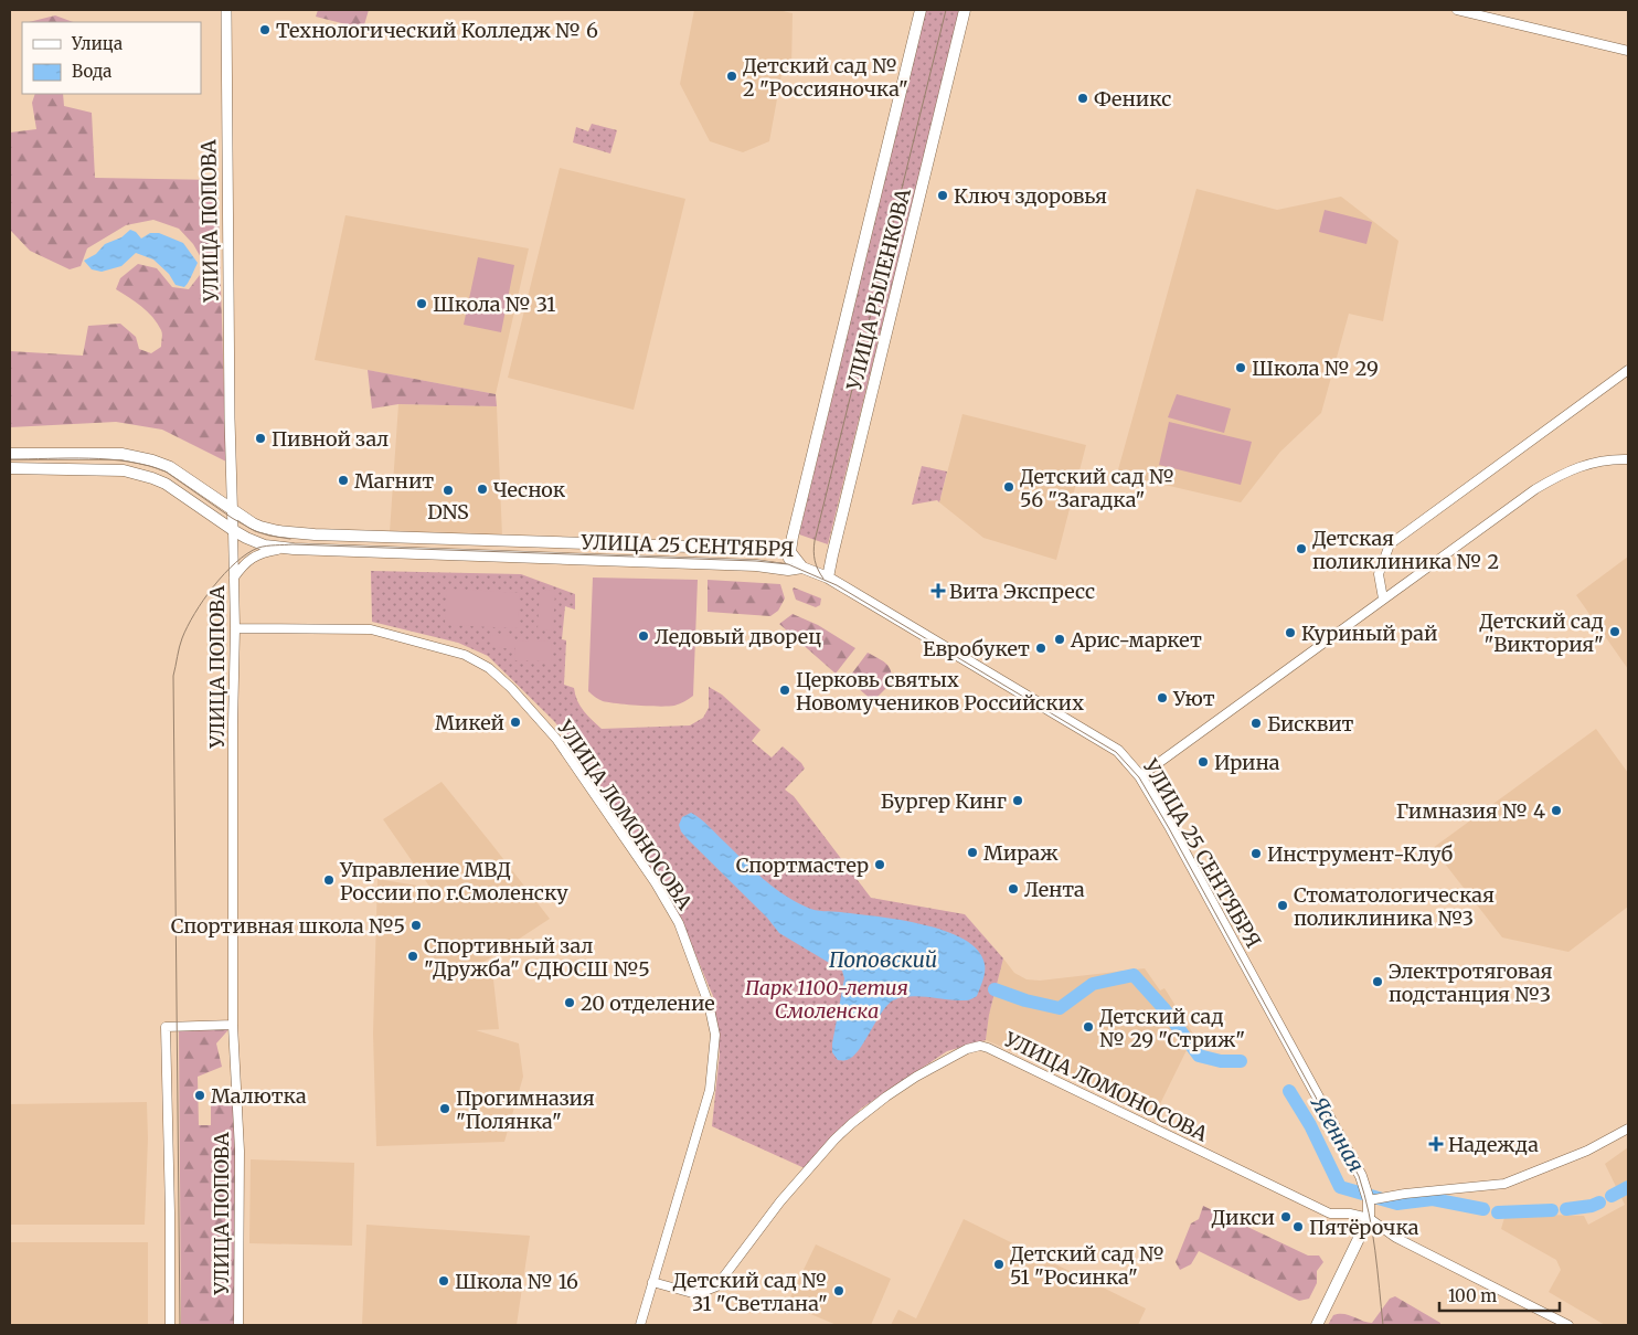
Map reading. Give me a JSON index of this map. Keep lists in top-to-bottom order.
{
  "streets": {
    "main road": ["УЛИЦА РЫЛЕНКОВА", "УЛИЦА 25 СЕНТЯБРЯ"],
    "street": ["УЛИЦА ПОПОВА", "УЛИЦА ЛОМОНОСОВА"]
  },
  "crossings": [
    ["УЛИЦА ПОПОВА", "УЛИЦА 25 СЕНТЯБРЯ"],
    ["УЛИЦА ПОПОВА", "УЛИЦА ЛОМОНОСОВА"],
    ["УЛИЦА РЫЛЕНКОВА", "УЛИЦА 25 СЕНТЯБРЯ"],
    ["УЛИЦА 25 СЕНТЯБРЯ", "УЛИЦА ЛОМОНОСОВА"]
  ],
  "water": ["Поповский", "Ясенная"],
  "parks": ["Парк 1100-летия Смоленска"],
  "places": {
    "other": [
      "Технологический Колледж № 6",
      "Детский сад № 2 \"Россияночка\"",
      "Феникс",
      "Ключ здоровья",
      "Школа № 31",
      "Школа № 29",
      "Пивной зал",
      "Магнит",
      "Детский сад № 56 \"Загадка\"",
      "Чеснок",
      "DNS",
      "Детская поликлиника № 2",
      "Детский сад \"Виктория\"",
      "Куриный рай",
      "Ледовый дворец",
      "Арис-маркет",
      "Евробукет",
      "Церковь святых Новомучеников Российских",
      "Уют",
      "Микей",
      "Бисквит",
      "Ирина",
      "Бургер Кинг",
      "Гимназия № 4",
      "Мираж",
      "Инструмент-Клуб",
      "Спортмастер",
      "Управление МВД России по г.Смоленску",
      "Лента",
      "Стоматологическая поликлиника №3",
      "Спортивная школа №5",
      "Спортивный зал \"Дружба\" СДЮСШ №5",
      "Электротяговая подстанция №3",
      "20 отделение",
      "Детский сад № 29 \"Стриж\"",
      "Малютка",
      "Прогимназия \"Полянка\"",
      "Дикси",
      "Пятёрочка",
      "Детский сад № 51 \"Росинка\"",
      "Школа № 16",
      "Детский сад № 31 \"Светлана\""
    ],
    "health": ["Вита Экспресс", "Надежда"]
  },
  "legend": ["Улица", "Вода"],
  "scale_bar": "100 m"
}
